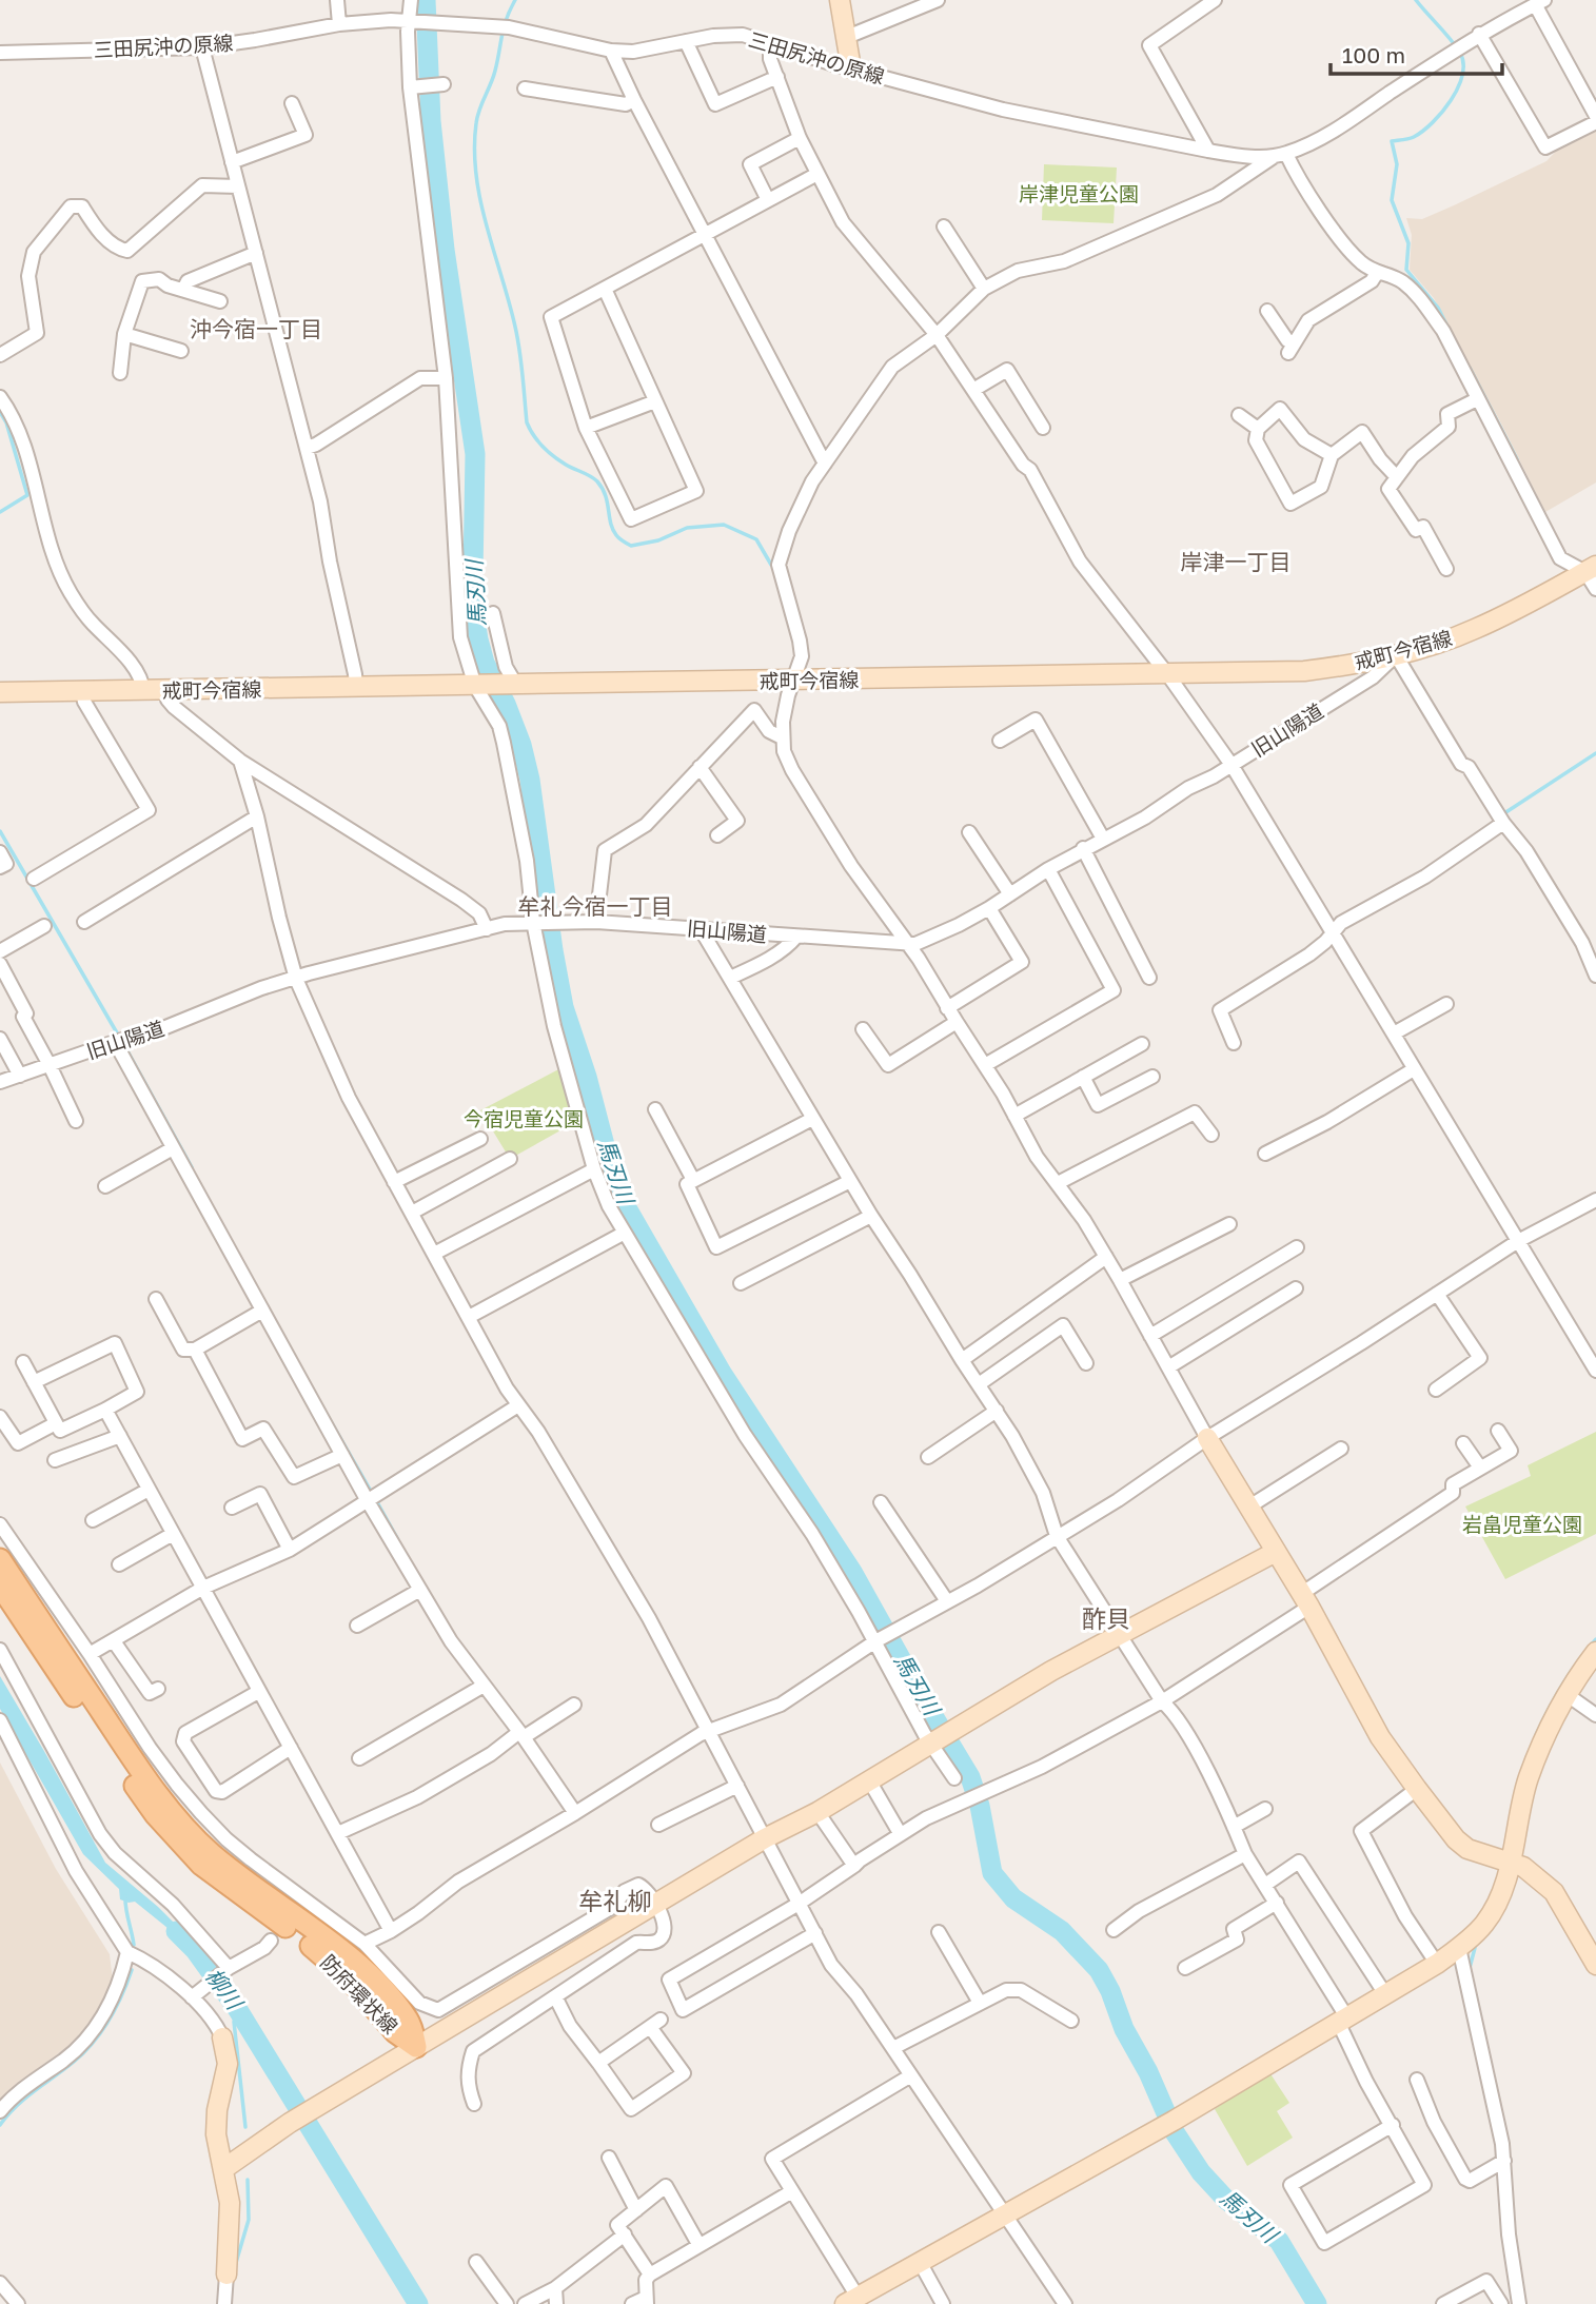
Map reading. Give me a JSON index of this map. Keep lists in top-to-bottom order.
{
  "streets": {
    "main road": ["防府環状線"],
    "street": ["三田尻沖の原線", "戒町今宿線", "旧山陽道"]
  },
  "crossings": [
    ["戒町今宿線", "旧山陽道"]
  ],
  "districts": [
    "沖今宿一丁目",
    "岸津一丁目",
    "牟礼今宿一丁目",
    "酢貝",
    "牟礼柳"
  ],
  "water": ["馬刃川", "柳川"],
  "parks": ["岸津児童公園", "今宿児童公園", "岩畠児童公園"],
  "scale_bar": "100 m"
}
